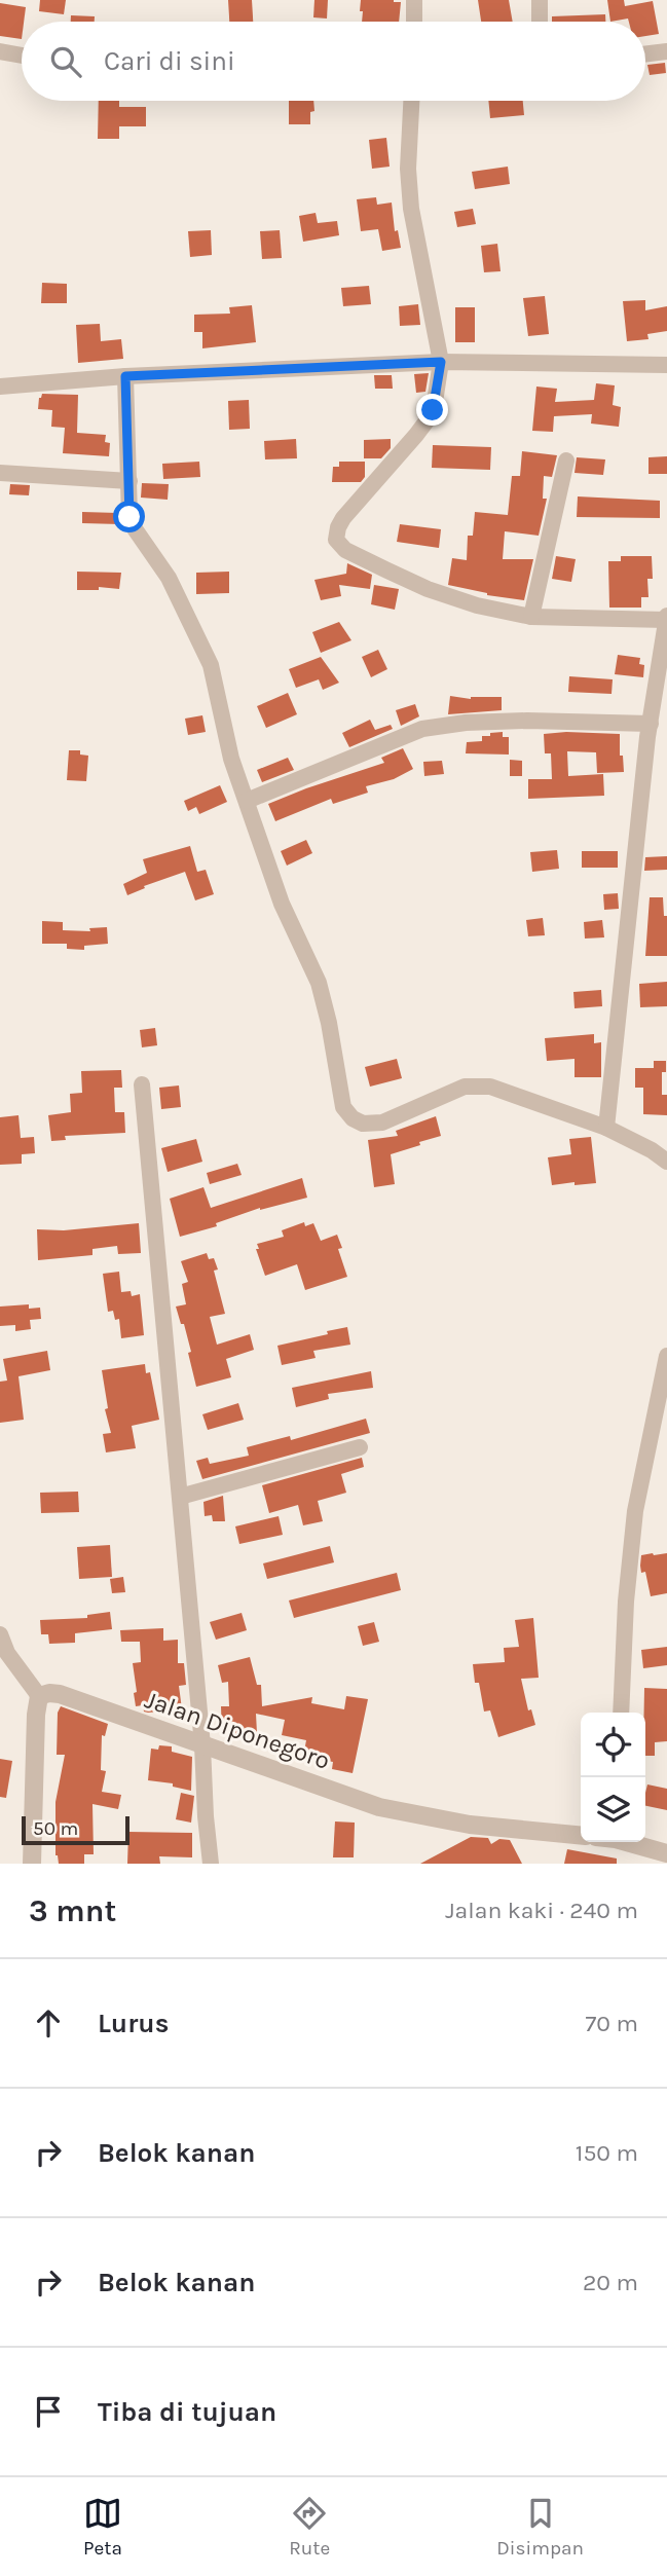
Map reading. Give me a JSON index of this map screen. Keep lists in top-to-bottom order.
{
  "streets": {
    "street": ["Jalan Diponegoro"]
  },
  "scale_bar": "50 m",
  "page": {
    "search": "Cari di sini",
    "scale": "50 m",
    "heading": ["3 mnt", "Jalan kaki · 240 m"],
    "list": [
      ["Lurus", "70 m"],
      ["Belok kanan", "150 m"],
      ["Belok kanan", "20 m"],
      "Tiba di tujuan"
    ],
    "nav": ["Peta", "Rute", "Disimpan"]
  }
}
